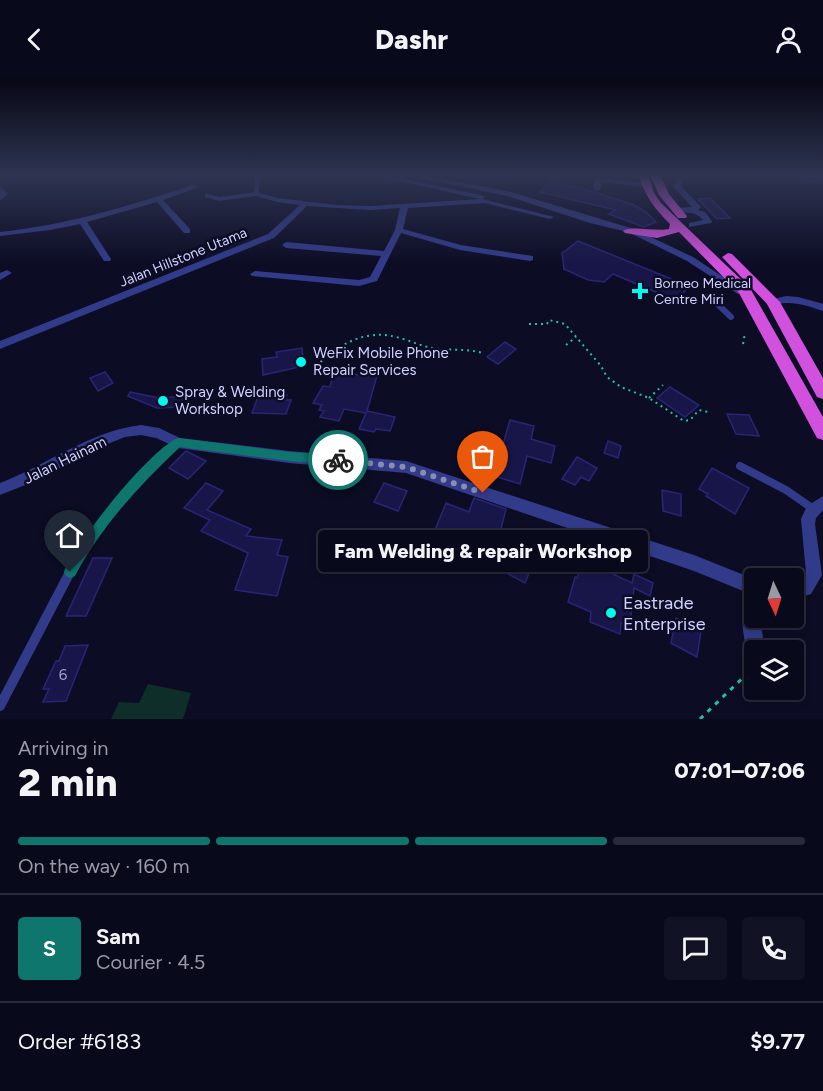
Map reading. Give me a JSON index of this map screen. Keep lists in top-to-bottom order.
{
  "streets": {
    "street": ["Jalan Hillstone Utama", "Jalan Hainam"]
  },
  "places": {
    "health": ["Borneo Medical Centre Miri"],
    "other": [
      "WeFix Mobile Phone Repair Services",
      "Spray & Welding Workshop",
      "Fam Welding & repair Workshop",
      "Eastrade Enterprise"
    ]
  },
  "house_numbers": ["6"],
  "north": "bottom",
  "page": {
    "header": "Dashr",
    "bubble": "Fam Welding & repair Workshop",
    "heading": ["2 min", "Arriving in", "07:01–07:06"],
    "panel": [
      "Sam",
      "Courier · 4.5",
      "Order #6183",
      "$9.77"
    ],
    "bar": "On the way · 160 m",
    "round": "S"
  }
}
